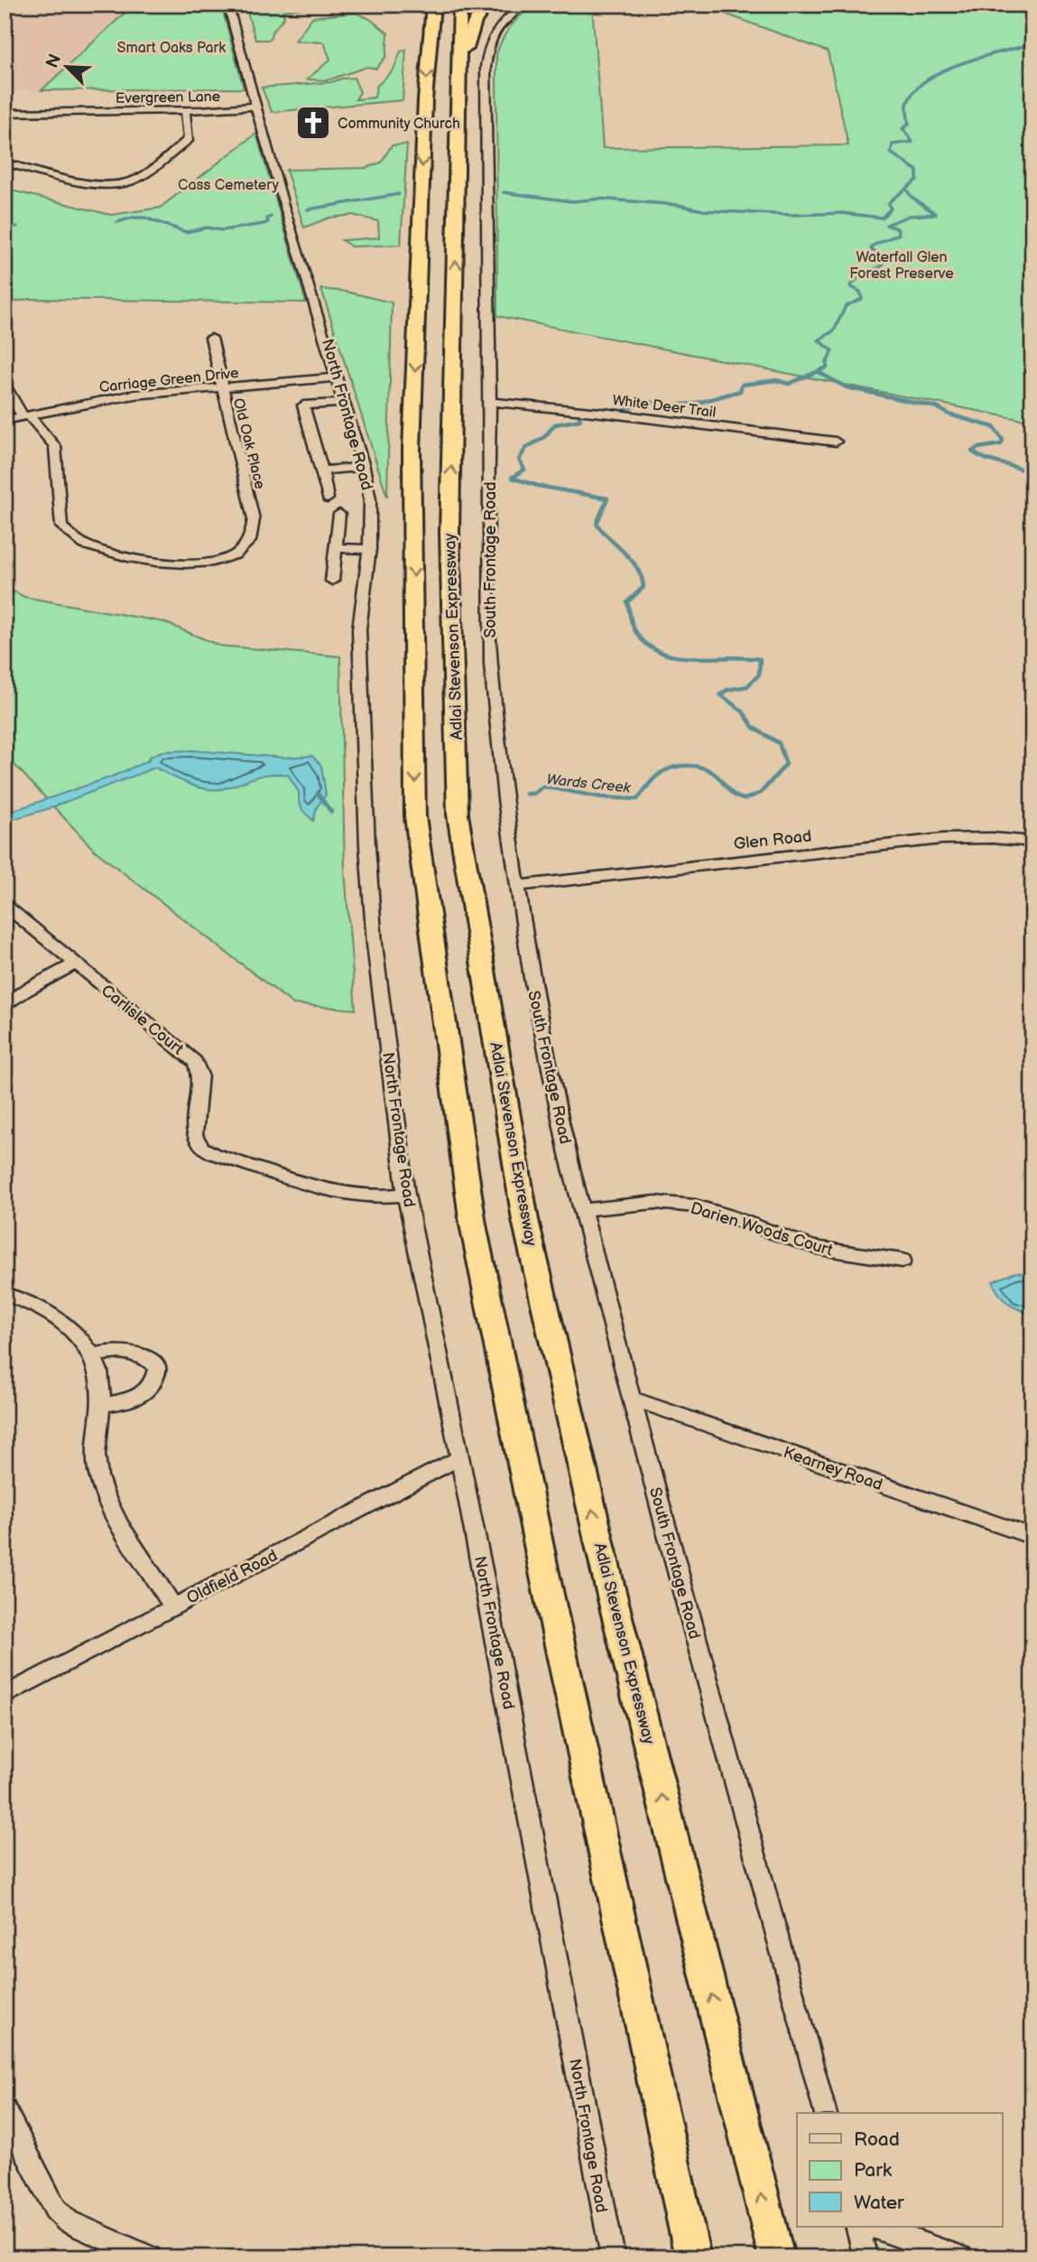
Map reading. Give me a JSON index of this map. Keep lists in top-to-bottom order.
{
  "streets": {
    "highway": ["Adlai Stevenson Expressway"],
    "street": [
      "Evergreen Lane",
      "Carriage Green Drive",
      "White Deer Trail",
      "North Frontage Road",
      "Old Oak Place",
      "South Frontage Road",
      "Glen Road",
      "Carlisle Court",
      "Darien Woods Court",
      "Kearney Road",
      "Oldfield Road"
    ]
  },
  "crossings": [
    ["Evergreen Lane", "North Frontage Road"],
    ["Carriage Green Drive", "North Frontage Road"],
    ["Carriage Green Drive", "Old Oak Place"],
    ["White Deer Trail", "South Frontage Road"],
    ["North Frontage Road", "Carlisle Court"],
    ["North Frontage Road", "Oldfield Road"],
    ["South Frontage Road", "Glen Road"],
    ["South Frontage Road", "Darien Woods Court"],
    ["South Frontage Road", "Kearney Road"]
  ],
  "water": ["Wards Creek"],
  "parks": ["Smart Oaks Park", "Cass Cemetery", "Waterfall Glen Forest Preserve"],
  "places": {
    "church": ["Community Church"]
  },
  "legend": ["Road", "Park", "Water"],
  "north": "top left"
}
